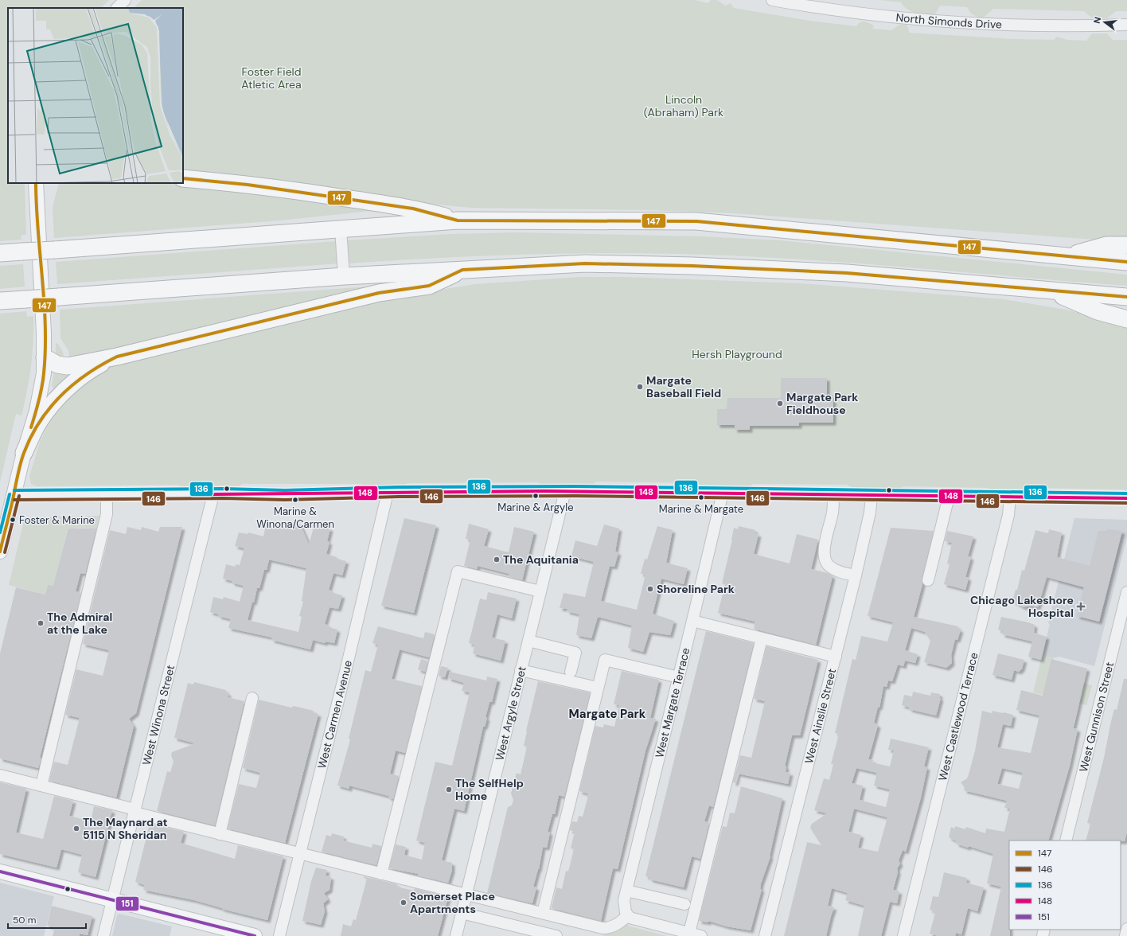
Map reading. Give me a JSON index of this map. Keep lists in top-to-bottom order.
{
  "streets": {
    "street": [
      "North Simonds Drive",
      "West Margate Terrace",
      "West Argyle Street",
      "West Winona Street",
      "West Carmen Avenue",
      "West Ainslie Street",
      "West Castlewood Terrace",
      "West Gunnison Street"
    ]
  },
  "districts": ["Margate Park"],
  "parks": ["Foster Field Atletic Area", "Lincoln (Abraham) Park", "Hersh Playground"],
  "places": {
    "other": [
      "Margate Baseball Field",
      "Margate Park Fieldhouse",
      "Marine & Argyle",
      "Marine & Margate",
      "Marine & Winona/Carmen",
      "Foster & Marine",
      "The Aquitania",
      "Shoreline Park",
      "The Admiral at the Lake",
      "The SelfHelp Home",
      "The Maynard at 5115 N Sheridan",
      "Somerset Place Apartments"
    ],
    "health": ["Chicago Lakeshore Hospital"]
  },
  "lines": [
    "transit line 147",
    "transit line 136",
    "transit line 148",
    "transit line 146",
    "transit line 151"
  ],
  "legend": [
    "147",
    "146",
    "136",
    "148",
    "151"
  ],
  "scale_bar": "50 m",
  "north": "left"
}
